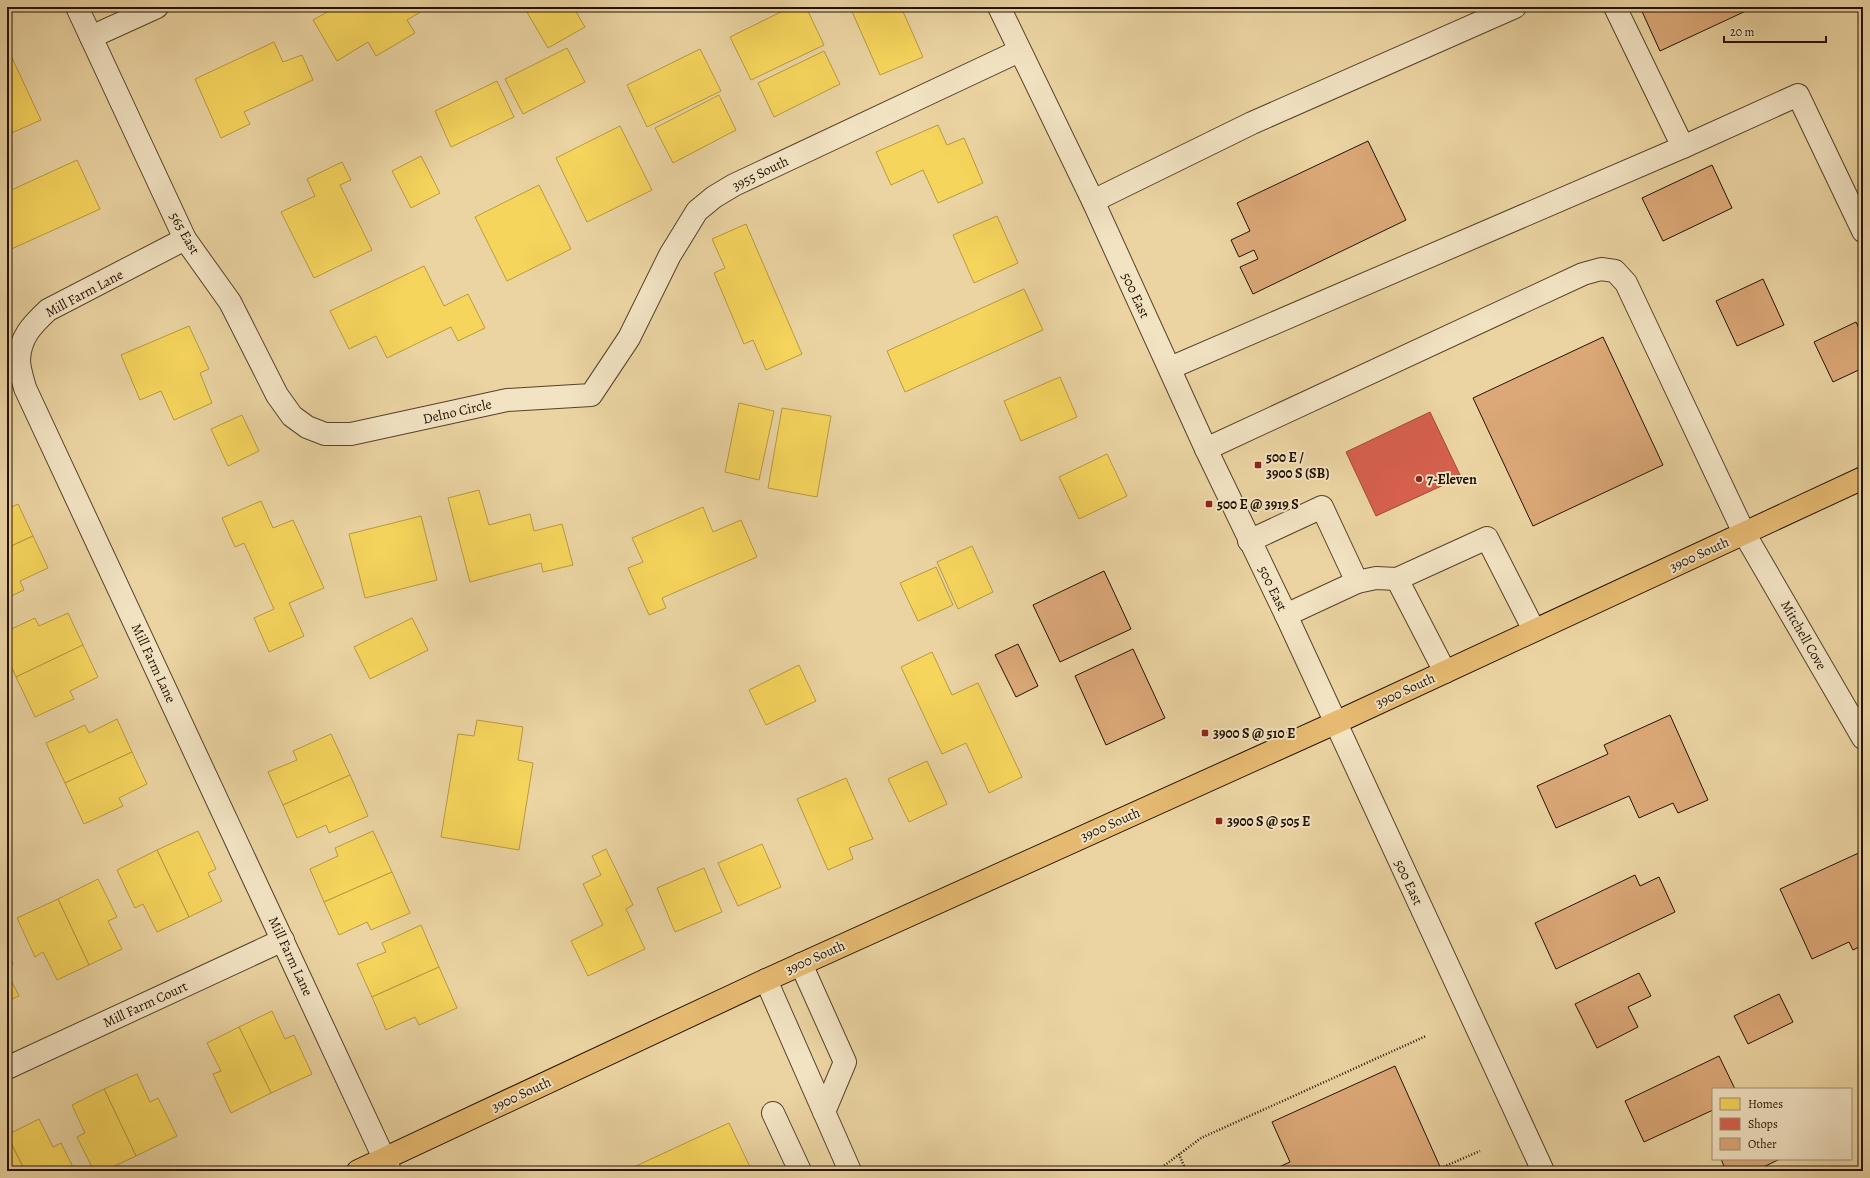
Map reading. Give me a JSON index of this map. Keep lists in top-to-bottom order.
{
  "streets": {
    "main road": ["3900 South"],
    "street": [
      "3955 South",
      "565 East",
      "Mill Farm Lane",
      "500 East",
      "Delno Circle",
      "Mitchell Cove",
      "Mill Farm Court"
    ]
  },
  "crossings": [
    ["3955 South", "500 East"],
    ["3955 South", "Delno Circle"],
    ["565 East", "Mill Farm Lane"],
    ["565 East", "Delno Circle"],
    ["Mill Farm Lane", "3900 South"],
    ["Mill Farm Lane", "Mill Farm Court"],
    ["500 East", "3900 South"],
    ["500 East", "Mitchell Cove"],
    ["3900 South", "Mitchell Cove"]
  ],
  "places": {
    "transit": [
      "500 E / 3900 S (SB)",
      "500 E @ 3919 S",
      "3900 S @ 510 E",
      "3900 S @ 505 E"
    ],
    "other": ["7-Eleven"]
  },
  "legend": ["Homes", "Shops", "Other"],
  "scale_bar": "20 m"
}
